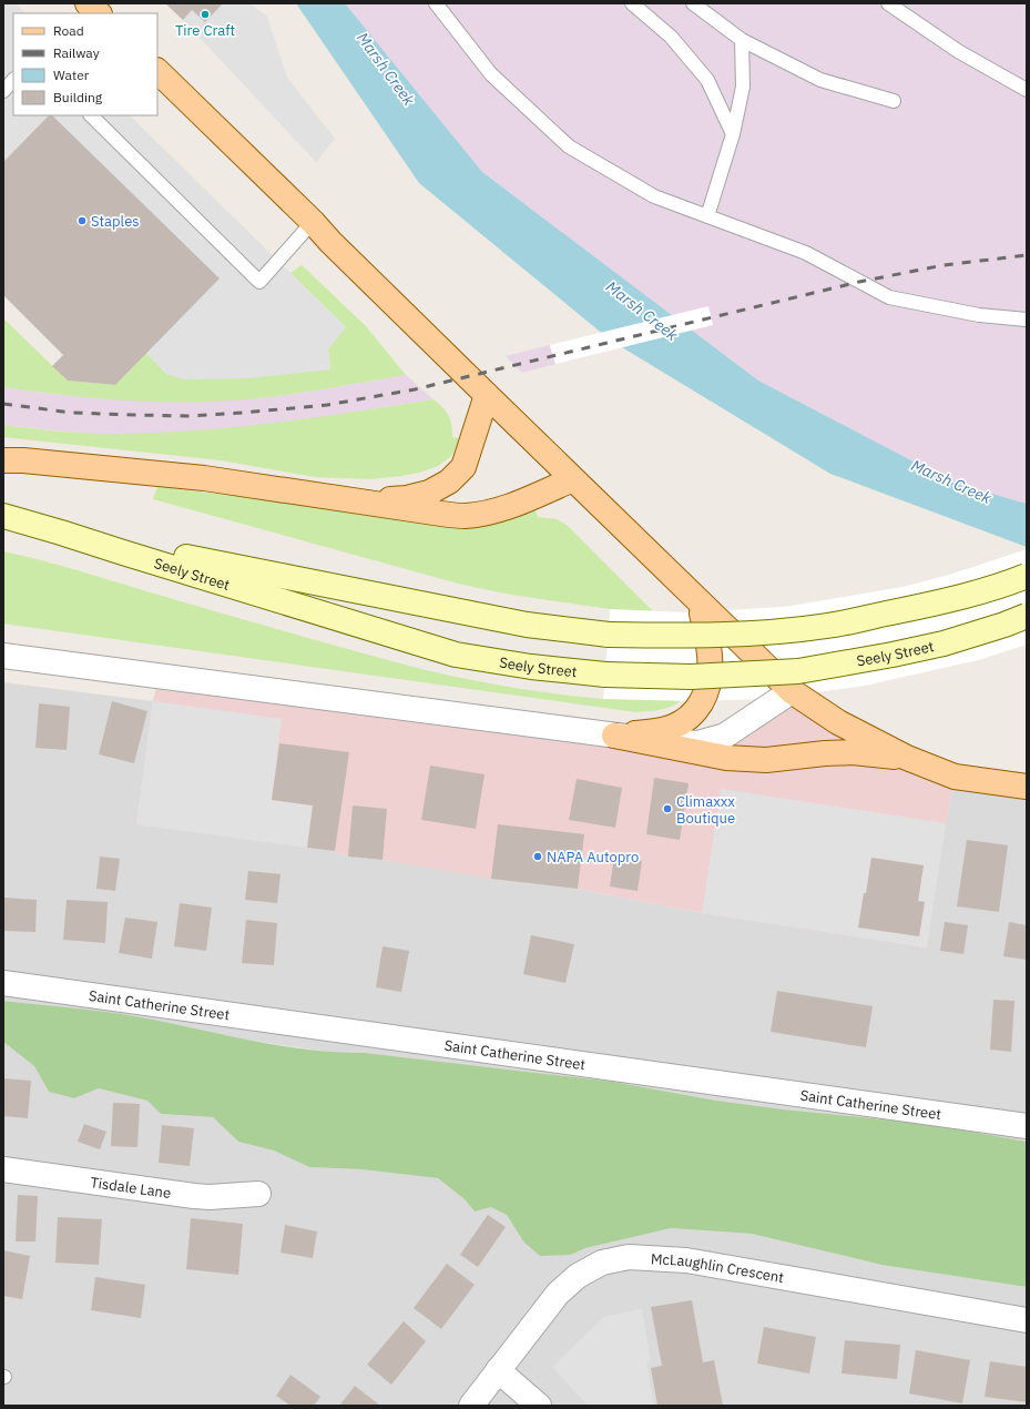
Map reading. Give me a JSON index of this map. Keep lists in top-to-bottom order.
{
  "streets": {
    "main road": ["Seely Street"],
    "street": ["Saint Catherine Street", "Tisdale Lane", "McLaughlin Crescent"]
  },
  "water": ["Marsh Creek"],
  "places": [
    "Tire Craft",
    "Staples",
    "Climaxxx Boutique",
    "NAPA Autopro"
  ],
  "legend": [
    "Road",
    "Railway",
    "Water",
    "Building"
  ]
}
